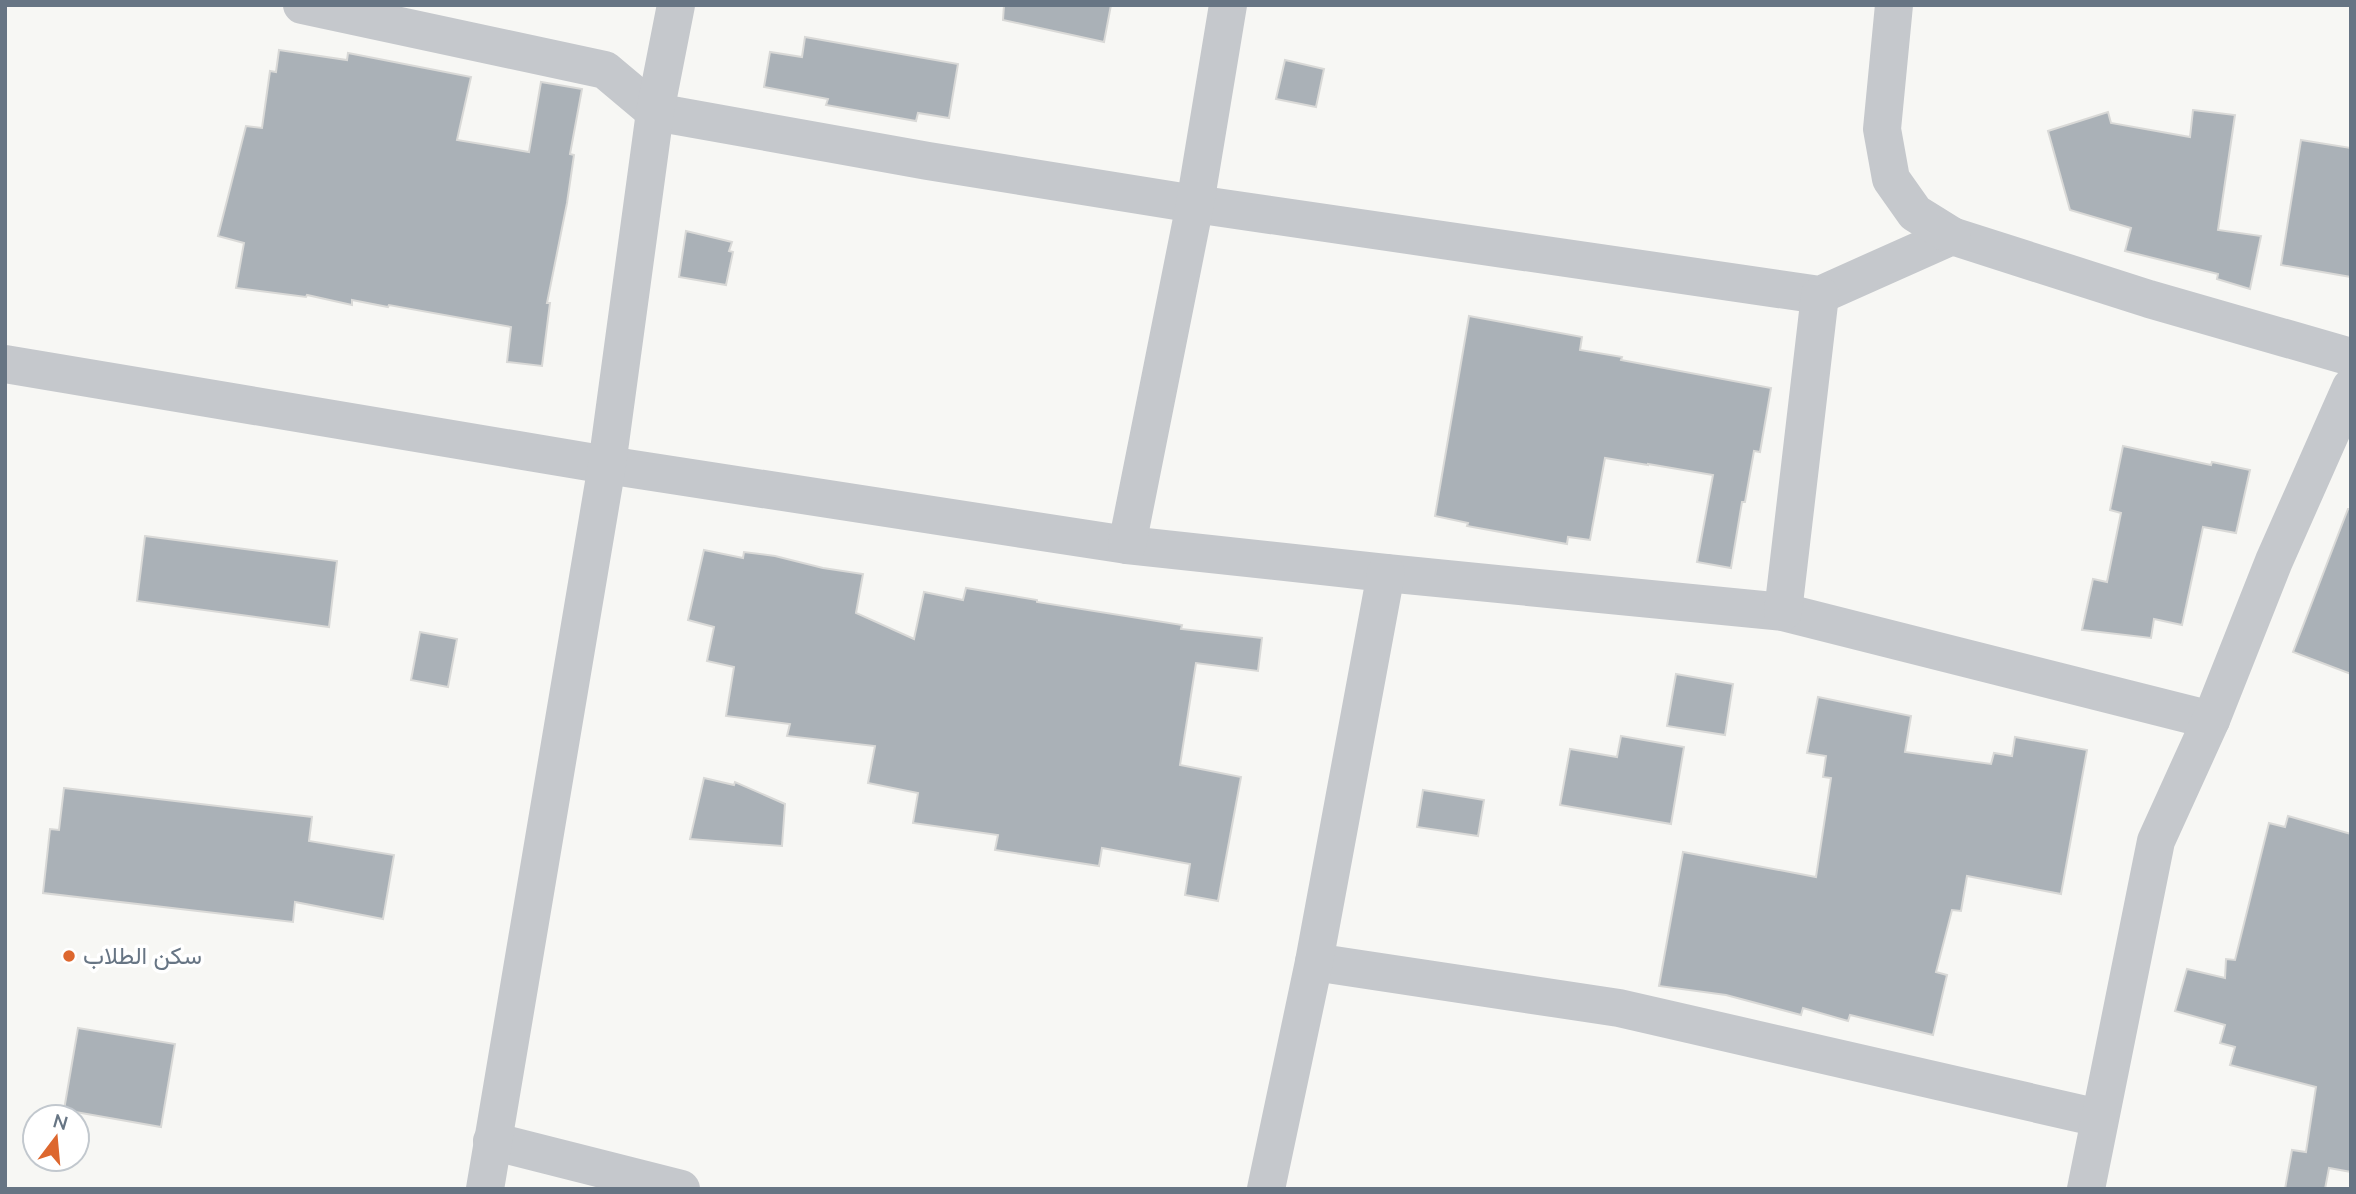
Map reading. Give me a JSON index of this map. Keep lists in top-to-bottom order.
{
  "places": ["سكن الطلاب"],
  "north": "top"
}
